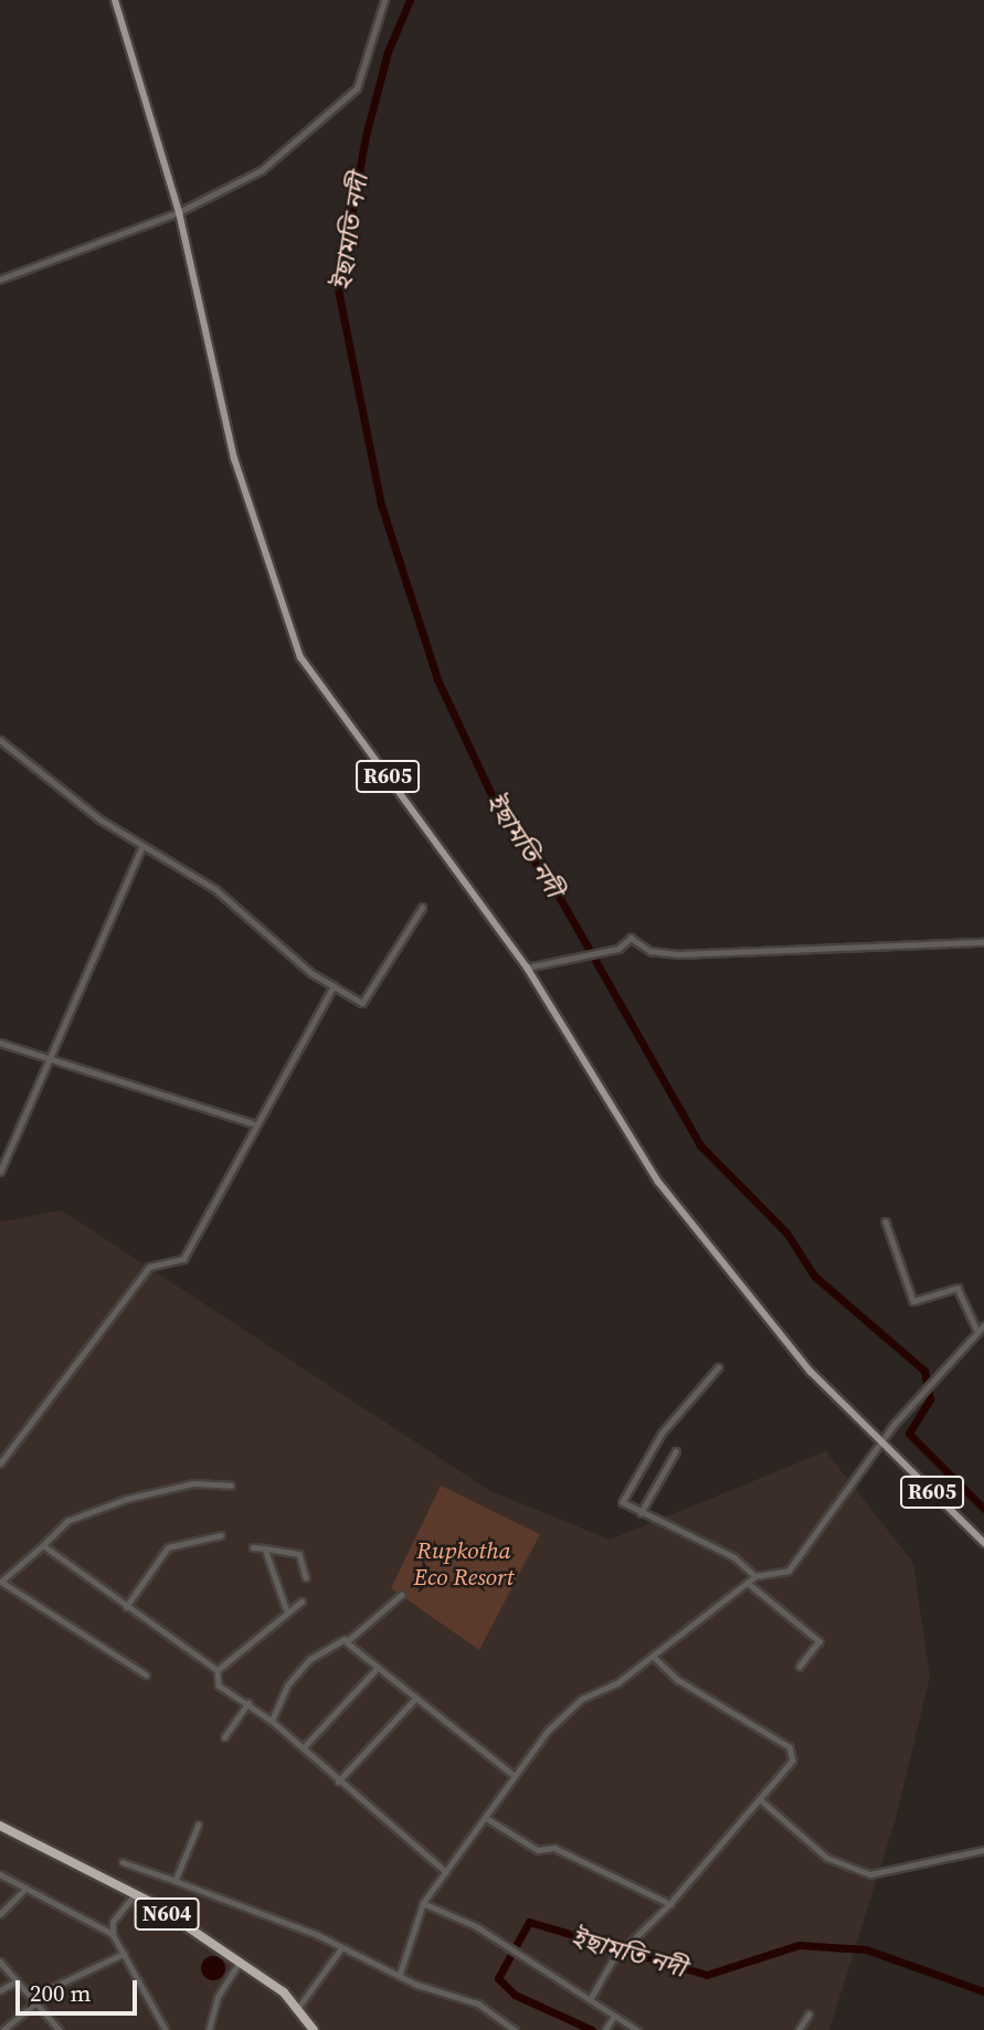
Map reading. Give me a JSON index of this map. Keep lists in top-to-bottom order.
{
  "streets": {
    "highway": ["N604"],
    "main road": ["R605"]
  },
  "water": ["ইছামতি নদী"],
  "parks": ["Rupkotha Eco Resort"],
  "scale_bar": "200 m"
}
